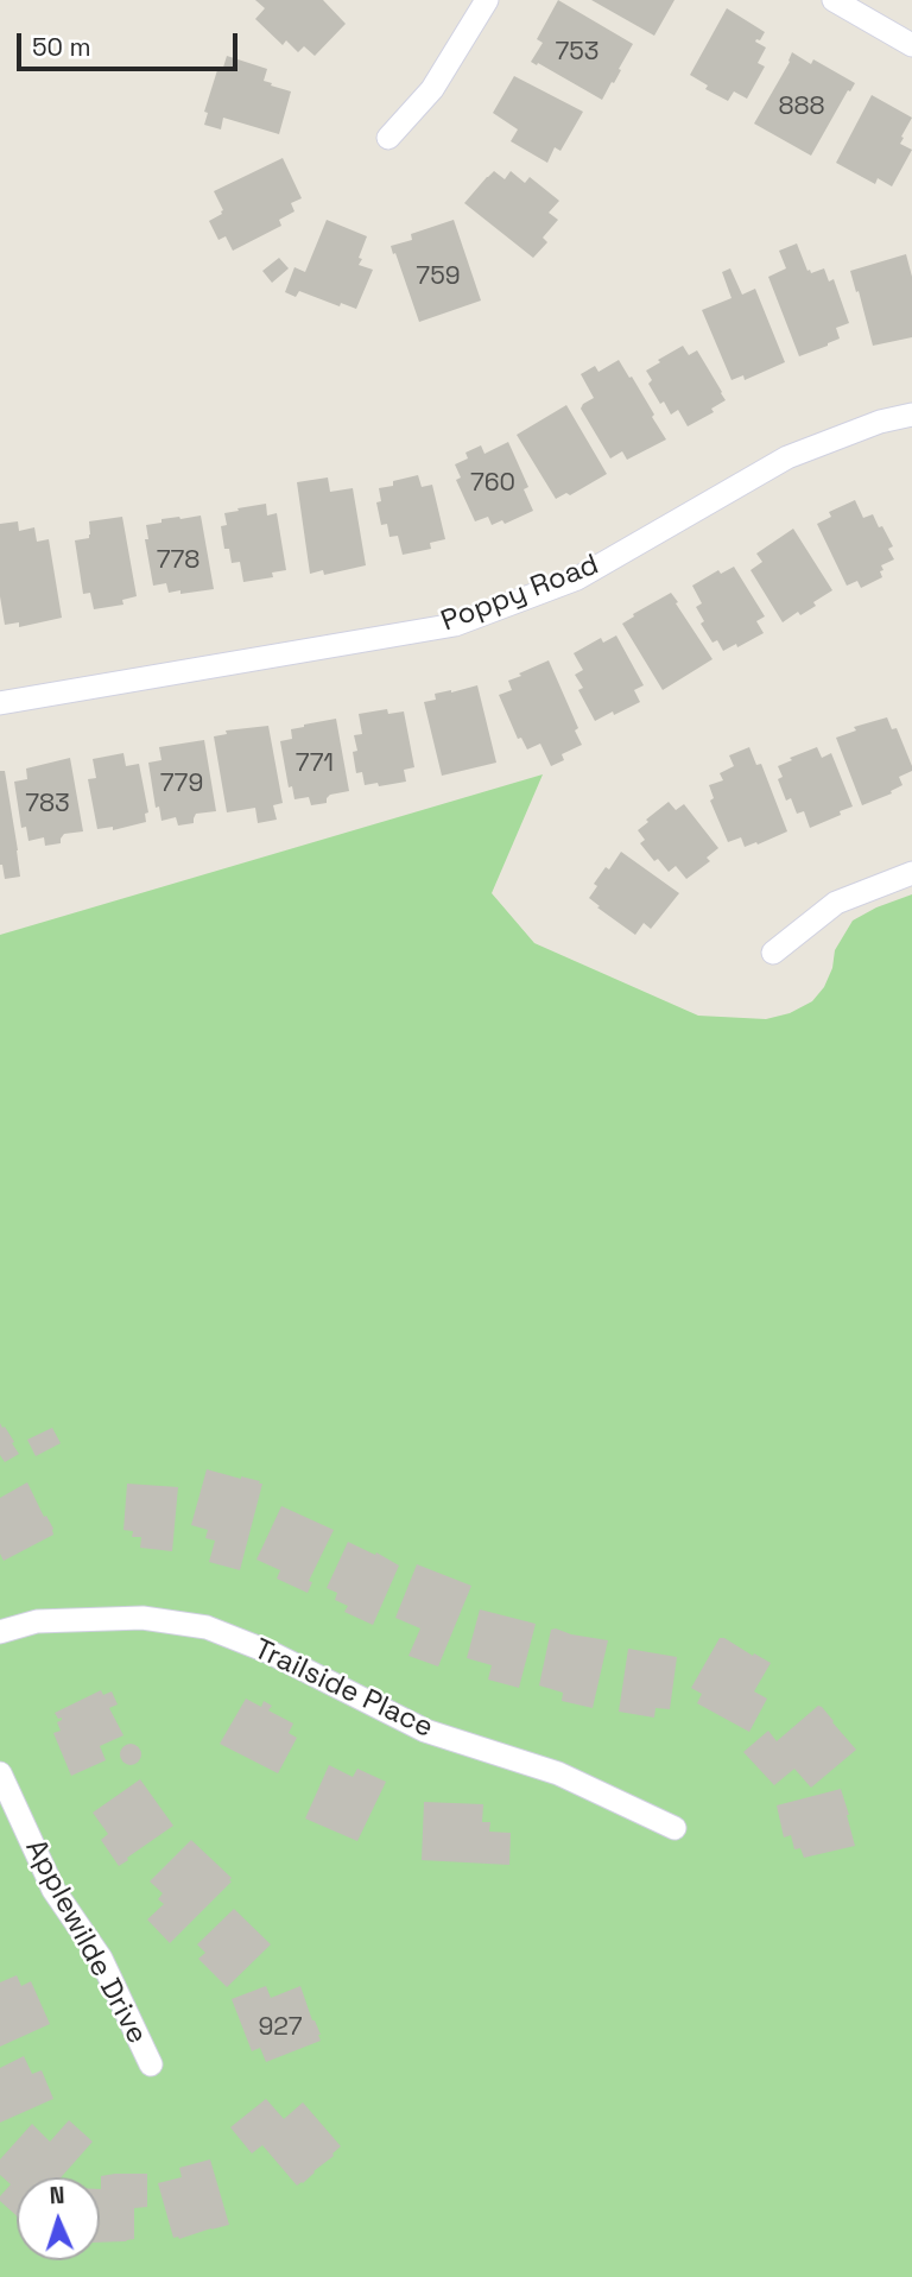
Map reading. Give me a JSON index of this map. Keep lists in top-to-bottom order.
{
  "streets": {
    "street": ["Poppy Road", "Trailside Place", "Applewilde Drive"]
  },
  "house_numbers": [
    "753",
    "888",
    "759",
    "760",
    "778",
    "771",
    "779",
    "783",
    "927"
  ],
  "scale_bar": "50 m",
  "north": "top"
}
